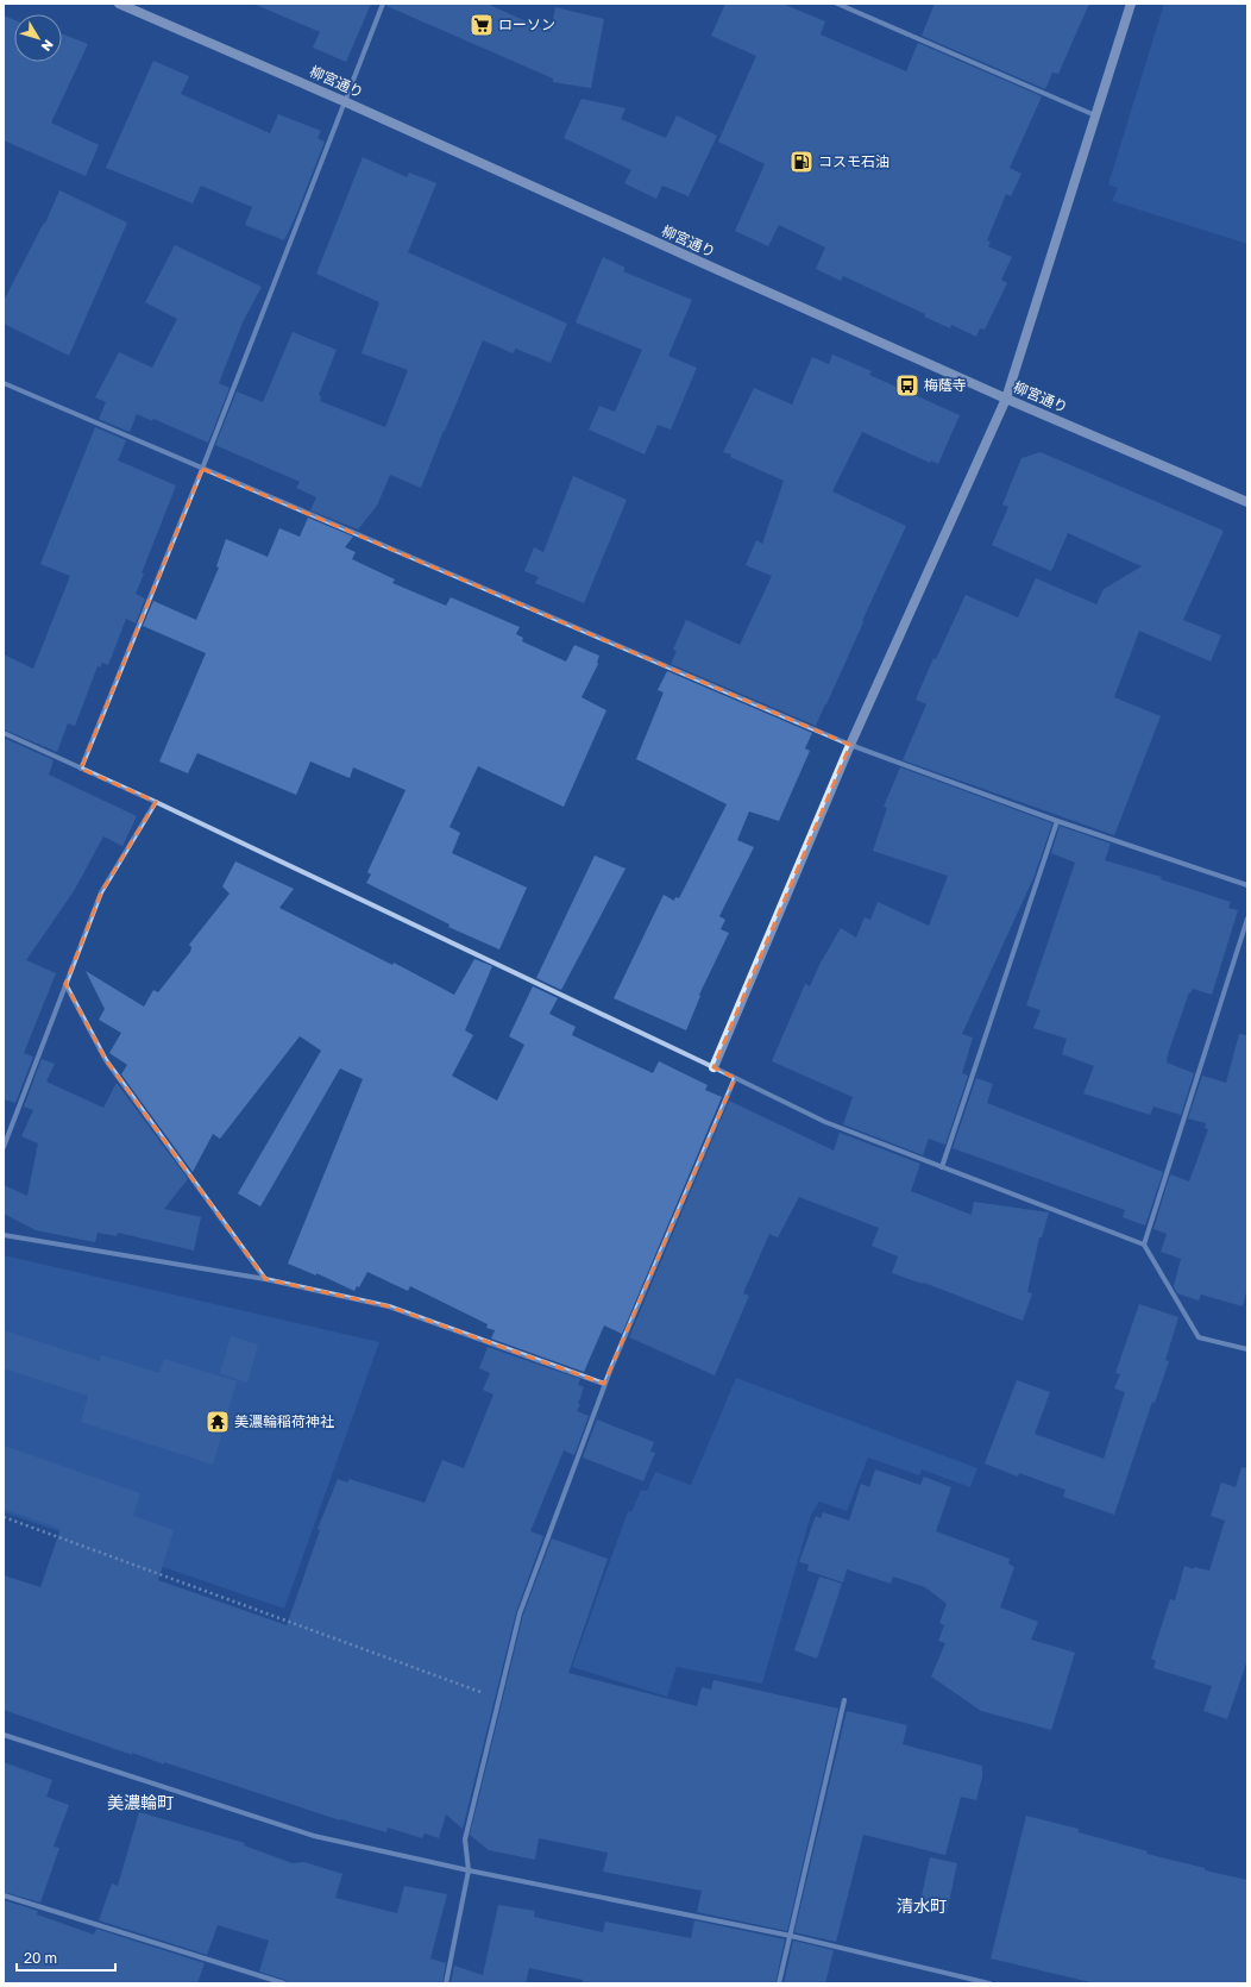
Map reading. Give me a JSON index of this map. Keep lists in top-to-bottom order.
{
  "streets": {
    "street": ["柳宮通り"]
  },
  "districts": ["美濃輪町", "清水町"],
  "places": {
    "supermarket": ["ローソン"],
    "fuel station": ["コスモ石油"],
    "bus stop": ["梅蔭寺"],
    "temple": ["美濃輪稲荷神社"]
  },
  "scale_bar": "20 m",
  "north": "bottom right"
}
